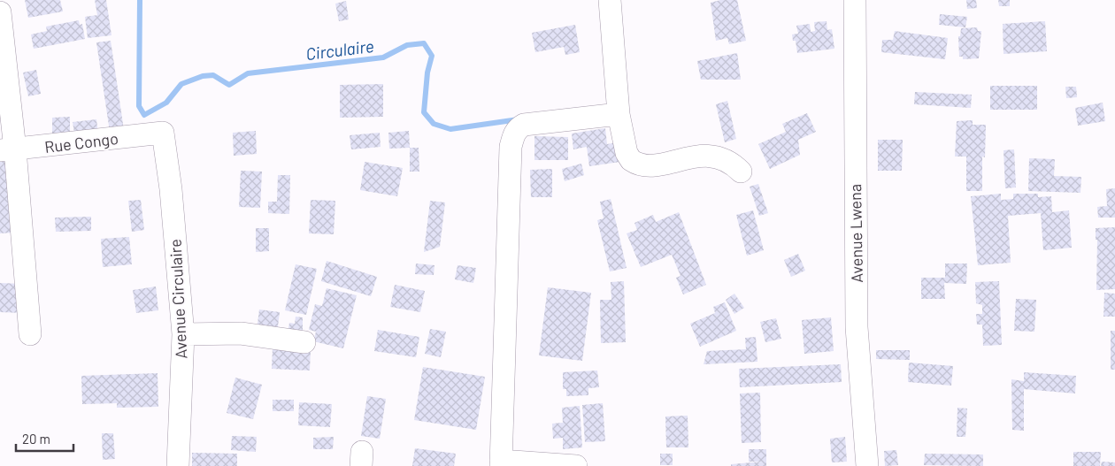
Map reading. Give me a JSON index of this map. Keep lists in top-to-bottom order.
{
  "streets": {
    "street": ["Rue Congo", "Avenue Lwena", "Avenue Circulaire"]
  },
  "crossings": [
    ["Rue Congo", "Avenue Circulaire"]
  ],
  "water": ["Circulaire"],
  "scale_bar": "20 m"
}
